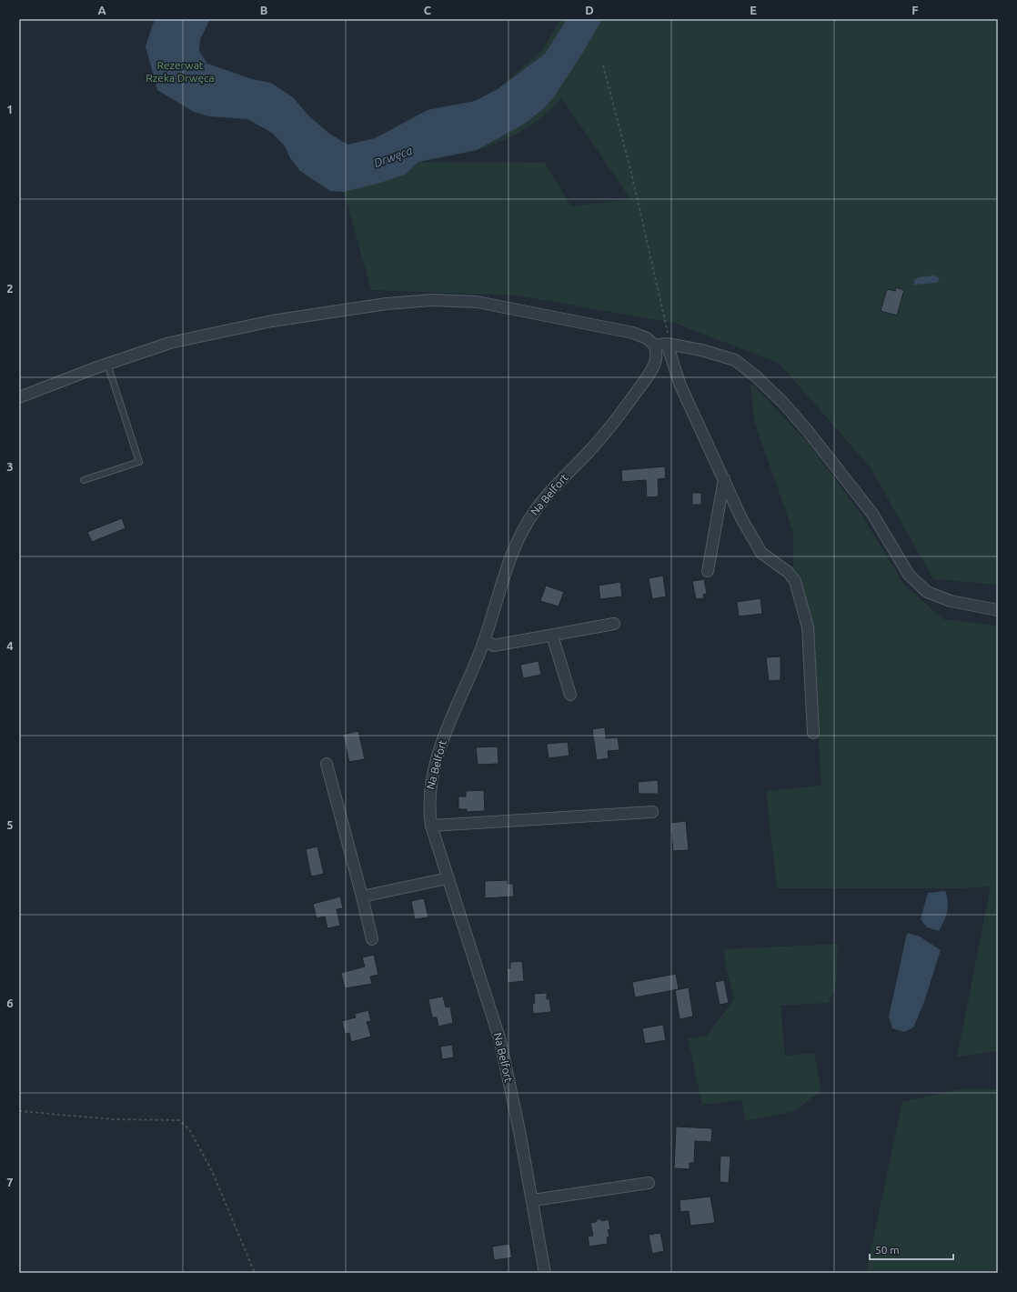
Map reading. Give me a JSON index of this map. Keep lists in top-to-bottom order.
{
  "streets": {
    "street": ["Na Belfort"]
  },
  "water": ["Drwęca"],
  "parks": ["Rezerwat Rzeka Drwęca"],
  "scale_bar": "50 m",
  "grid": {
    "columns": [
      "A",
      "B",
      "C",
      "D",
      "E",
      "F"
    ],
    "rows": [
      "1",
      "2",
      "3",
      "4",
      "5",
      "6",
      "7"
    ]
  }
}
